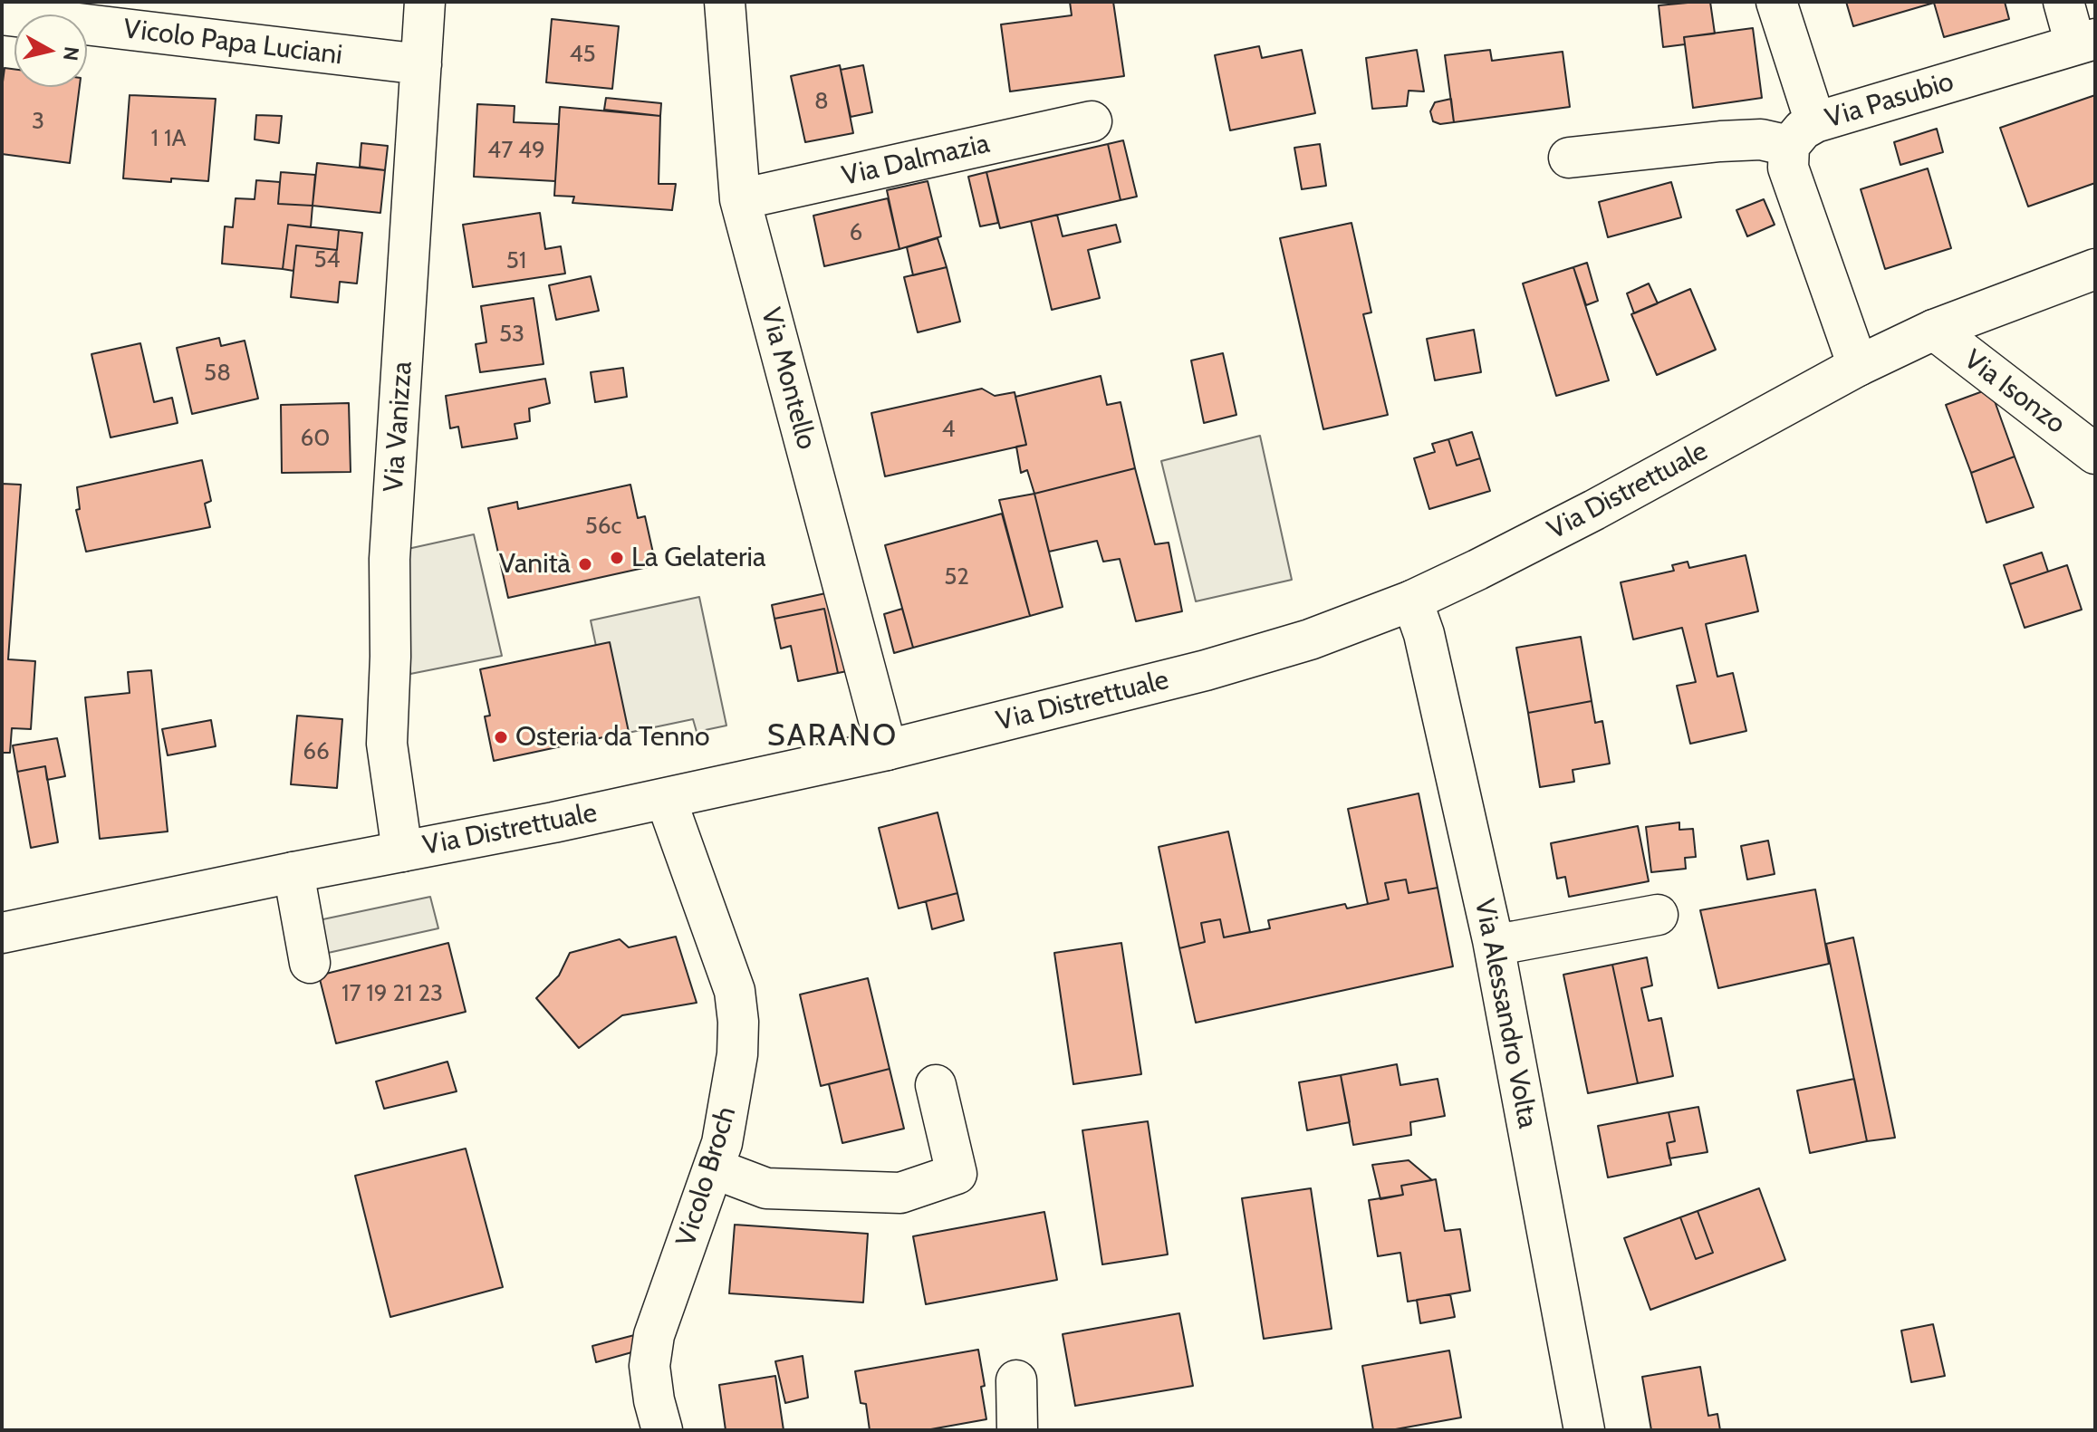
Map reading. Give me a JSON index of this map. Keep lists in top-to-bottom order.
{
  "streets": {
    "street": [
      "Vicolo Papa Luciani",
      "Via Pasubio",
      "Via Dalmazia",
      "Via Montello",
      "Via Isonzo",
      "Via Vanizza",
      "Via Distrettuale",
      "Via Alessandro Volta",
      "Vicolo Broch"
    ]
  },
  "crossings": [
    ["Vicolo Papa Luciani", "Via Vanizza"],
    ["Via Dalmazia", "Via Montello"],
    ["Via Montello", "Via Distrettuale"],
    ["Via Isonzo", "Via Distrettuale"],
    ["Via Vanizza", "Via Distrettuale"],
    ["Via Distrettuale", "Via Alessandro Volta"],
    ["Via Distrettuale", "Vicolo Broch"]
  ],
  "districts": ["SARANO"],
  "places": ["La Gelateria", "Vanità", "Osteria da Tenno"],
  "house_numbers": [
    "45",
    "8",
    "3",
    "1 1A",
    "47 49",
    "6",
    "54",
    "51",
    "53",
    "58",
    "4",
    "60",
    "56c",
    "52",
    "66",
    "17 19 21 23"
  ],
  "north": "right"
}
